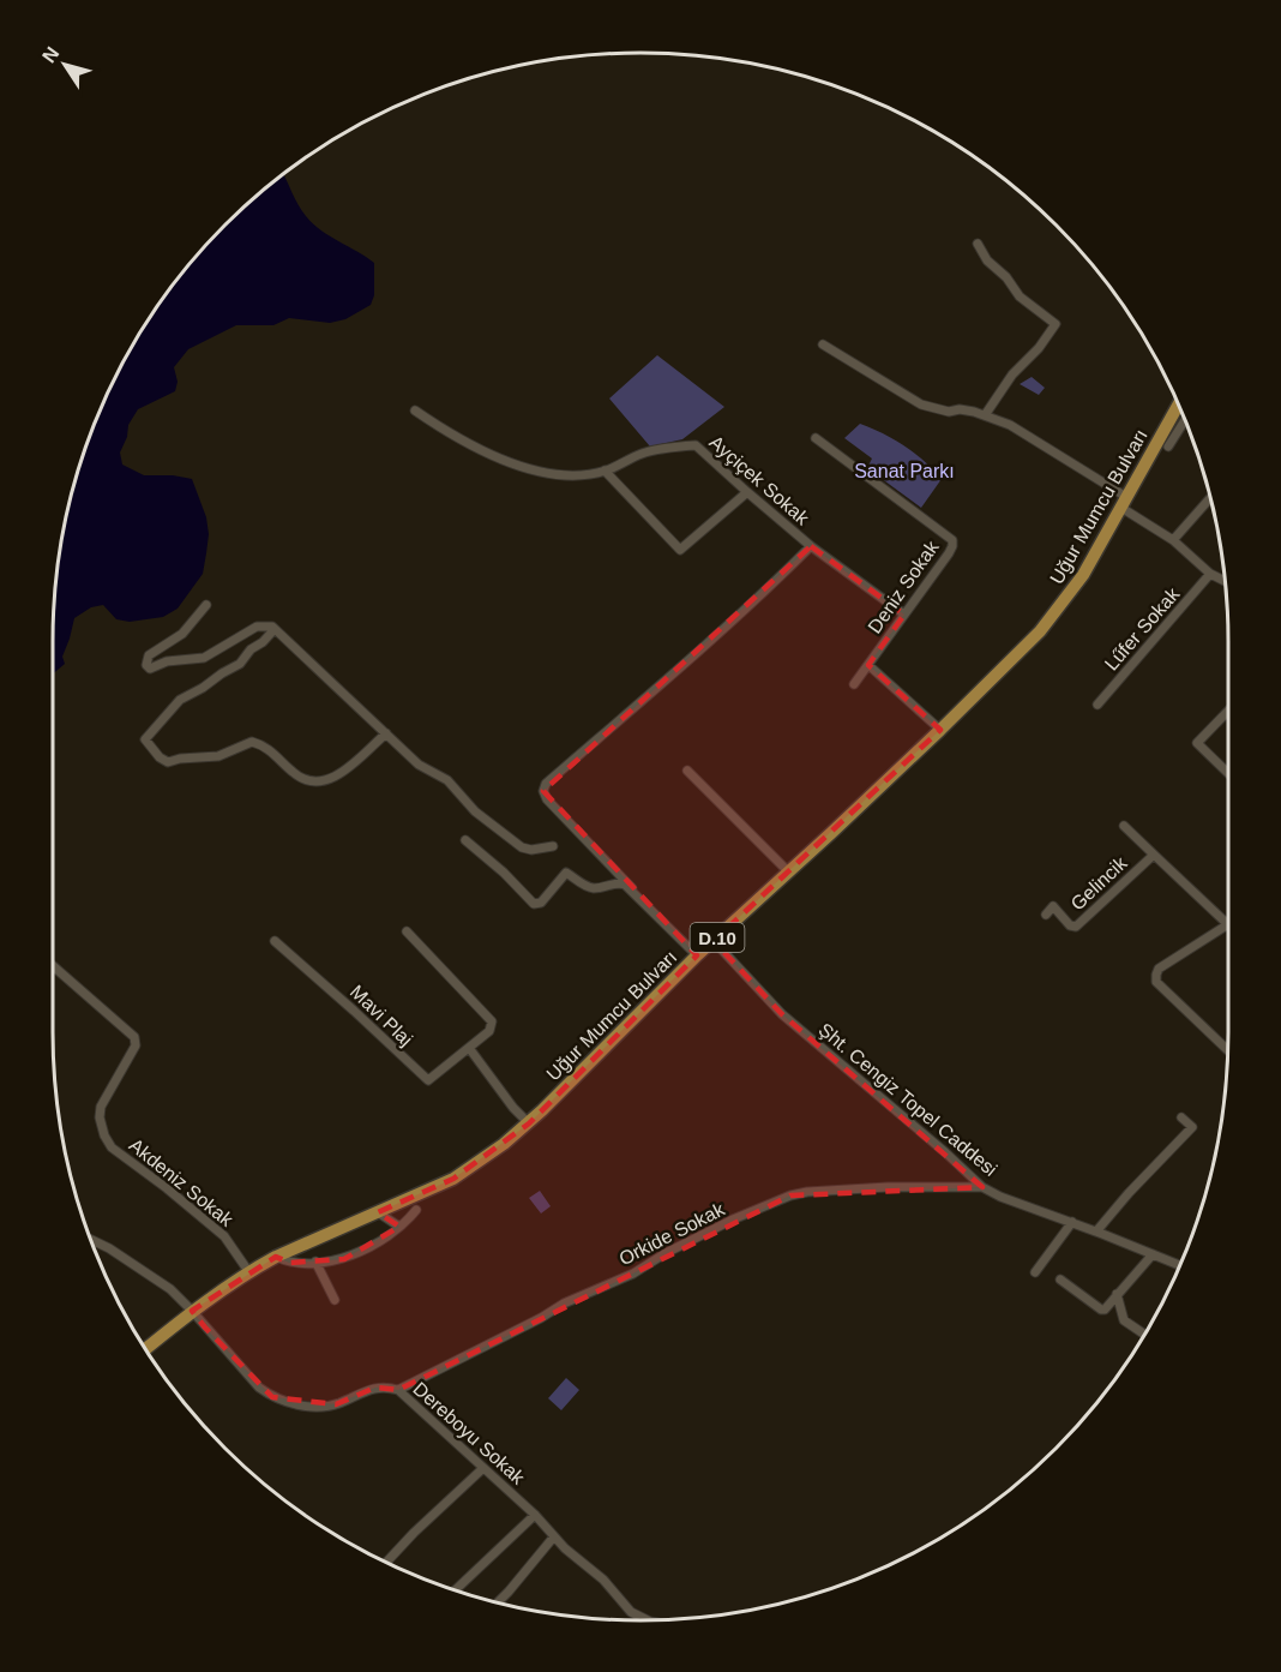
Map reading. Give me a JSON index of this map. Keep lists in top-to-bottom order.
{
  "streets": {
    "main road": ["Uğur Mumcu Bulvarı", "D.10"],
    "street": [
      "Ayçiçek Sokak",
      "Deniz Sokak",
      "Lűfer Sokak",
      "Gelincik",
      "Mavi Plaj",
      "Şht. Cengiz Topel Caddesi",
      "Akdeniz Sokak",
      "Orkide Sokak",
      "Dereboyu Sokak"
    ]
  },
  "crossings": [
    ["Ayçiçek Sokak", "Deniz Sokak"],
    ["Uğur Mumcu Bulvarı", "Şht. Cengiz Topel Caddesi"],
    ["Uğur Mumcu Bulvarı", "Akdeniz Sokak"],
    ["Uğur Mumcu Bulvarı", "Dereboyu Sokak"],
    ["Şht. Cengiz Topel Caddesi", "Orkide Sokak"],
    ["Orkide Sokak", "Dereboyu Sokak"]
  ],
  "parks": ["Sanat Parkı"],
  "north": "top left"
}
